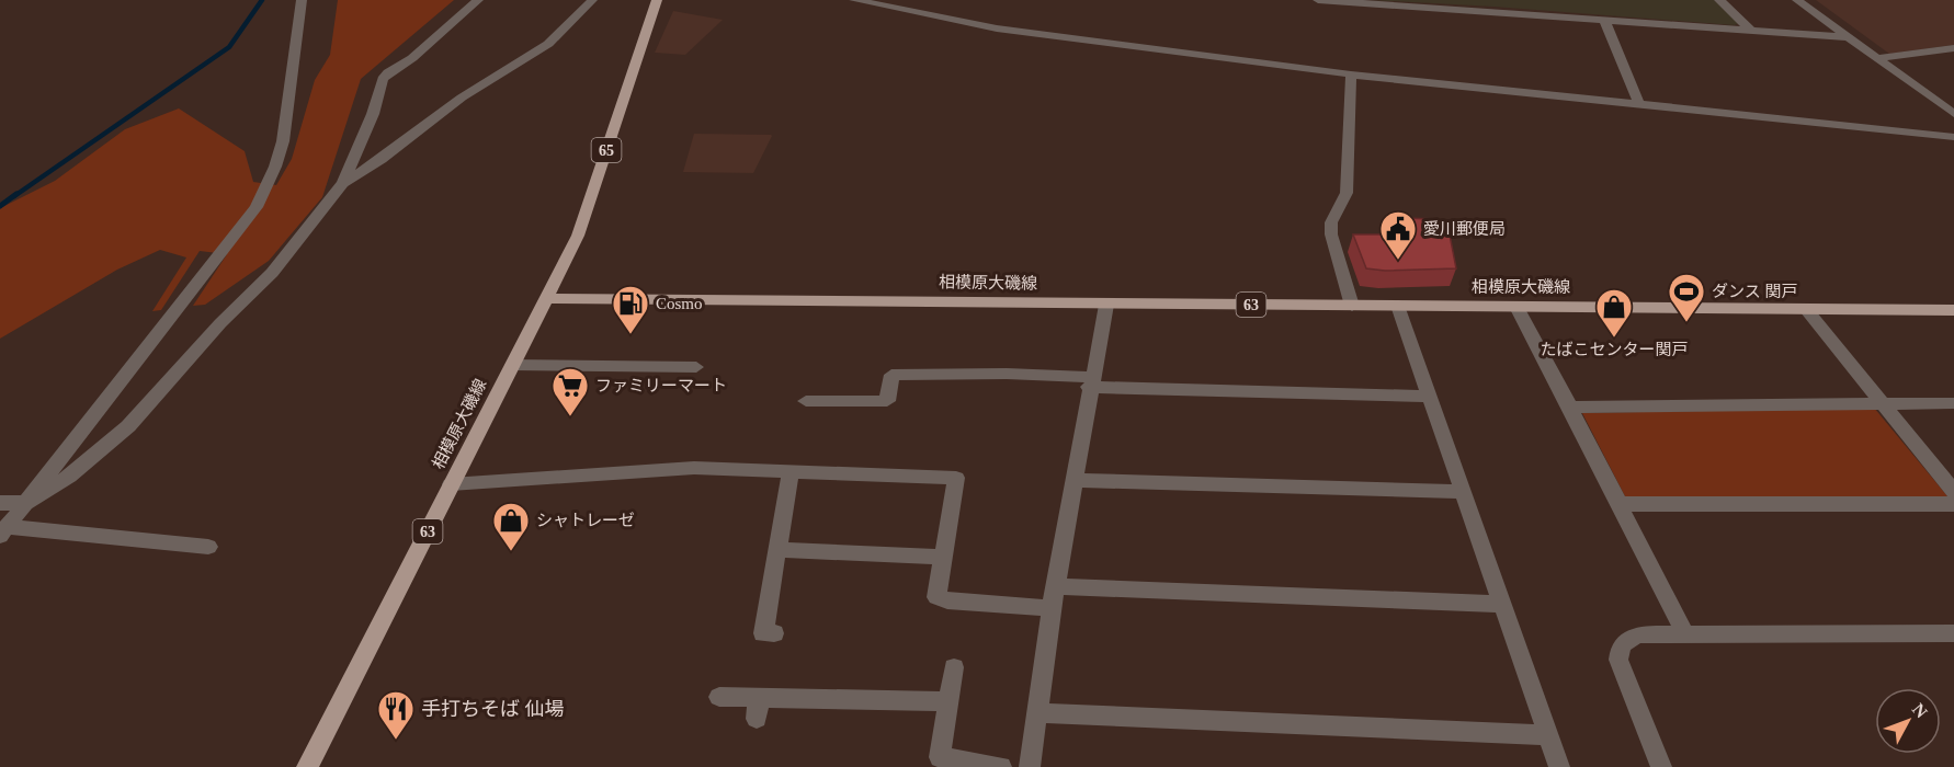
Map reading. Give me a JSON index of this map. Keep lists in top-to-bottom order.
{
  "streets": {
    "main road": ["65", "相模原大磯線", "63"]
  },
  "crossings": [
    ["65", "相模原大磯線"]
  ],
  "places": {
    "public building": ["愛川郵便局"],
    "sports": ["ダンス 関戸"],
    "fuel station": ["Cosmo"],
    "shop": ["たばこセンター関戸", "シャトレーゼ"],
    "supermarket": ["ファミリーマート"],
    "restaurant": ["手打ちそば 仙場"]
  },
  "north": "top right"
}
